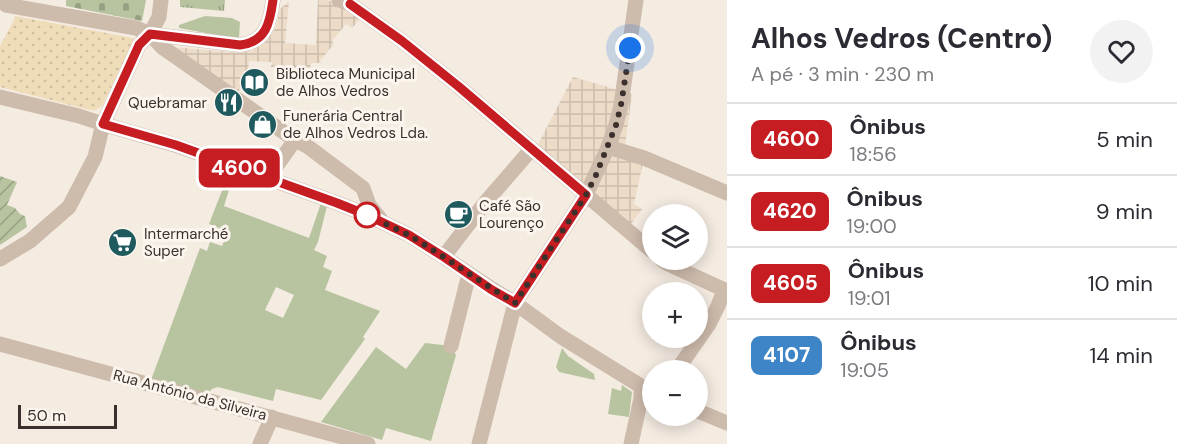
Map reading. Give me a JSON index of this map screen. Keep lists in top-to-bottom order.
{
  "streets": {
    "street": ["Rua António da Silveira"]
  },
  "places": {
    "library": ["Biblioteca Municipal de Alhos Vedros"],
    "restaurant": ["Quebramar"],
    "shop": ["Funerária Central de Alhos Vedros Lda."],
    "cafe": ["Café São Lourenço"],
    "supermarket": ["Intermarché Super"]
  },
  "lines": ["bus line 4600"],
  "scale_bar": "50 m",
  "page": {
    "on_map": "4600",
    "heading": ["Alhos Vedros (Centro)", "A pé · 3 min · 230 m"],
    "list": [
      {
        "mark": "4600",
        "name": "Ônibus",
        "note": "18:56",
        "value": "5 min"
      },
      {
        "mark": "4620",
        "name": "Ônibus",
        "note": "19:00",
        "value": "9 min"
      },
      {
        "mark": "4605",
        "name": "Ônibus",
        "note": "19:01",
        "value": "10 min"
      },
      {
        "mark": "4107",
        "name": "Ônibus",
        "note": "19:05",
        "value": "14 min"
      }
    ],
    "map_buttons": ["+", "−"],
    "scale": "50 m"
  }
}
